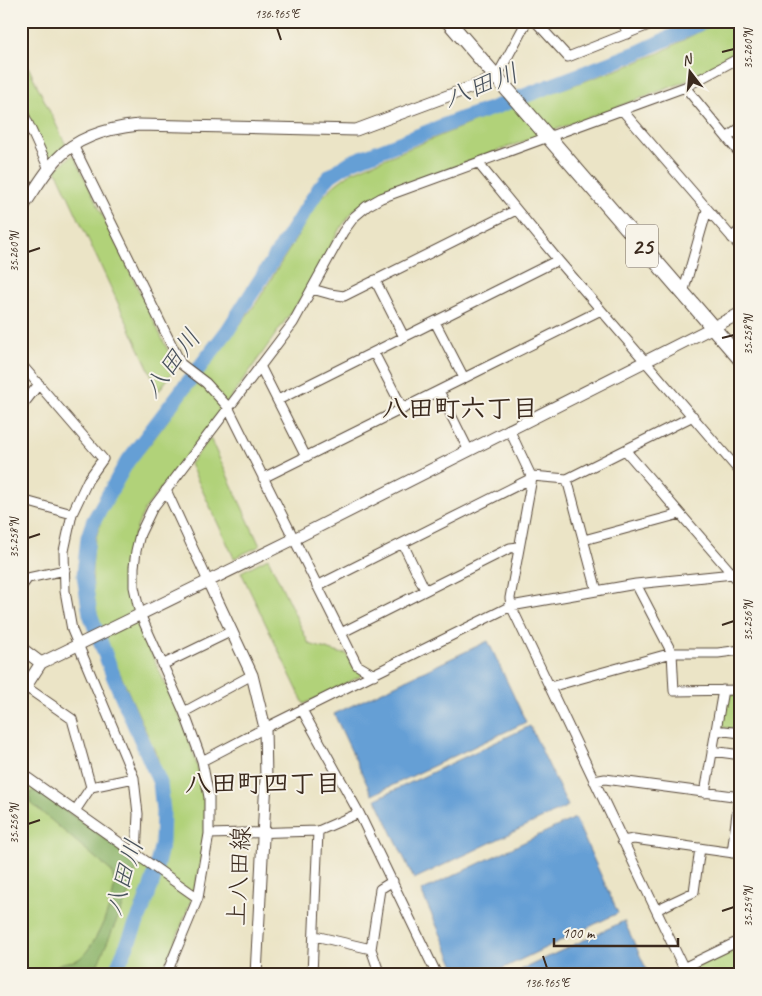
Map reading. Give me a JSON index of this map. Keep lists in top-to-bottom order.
{
  "streets": {
    "main road": ["25"],
    "street": ["上八田線"]
  },
  "districts": ["八田町六丁目", "八田町四丁目"],
  "water": ["八田川"],
  "scale_bar": "100 m",
  "north": "top",
  "coordinates": [
    "136.965°E",
    "35.260°N",
    "35.258°N",
    "35.256°N",
    "35.254°N"
  ]
}
